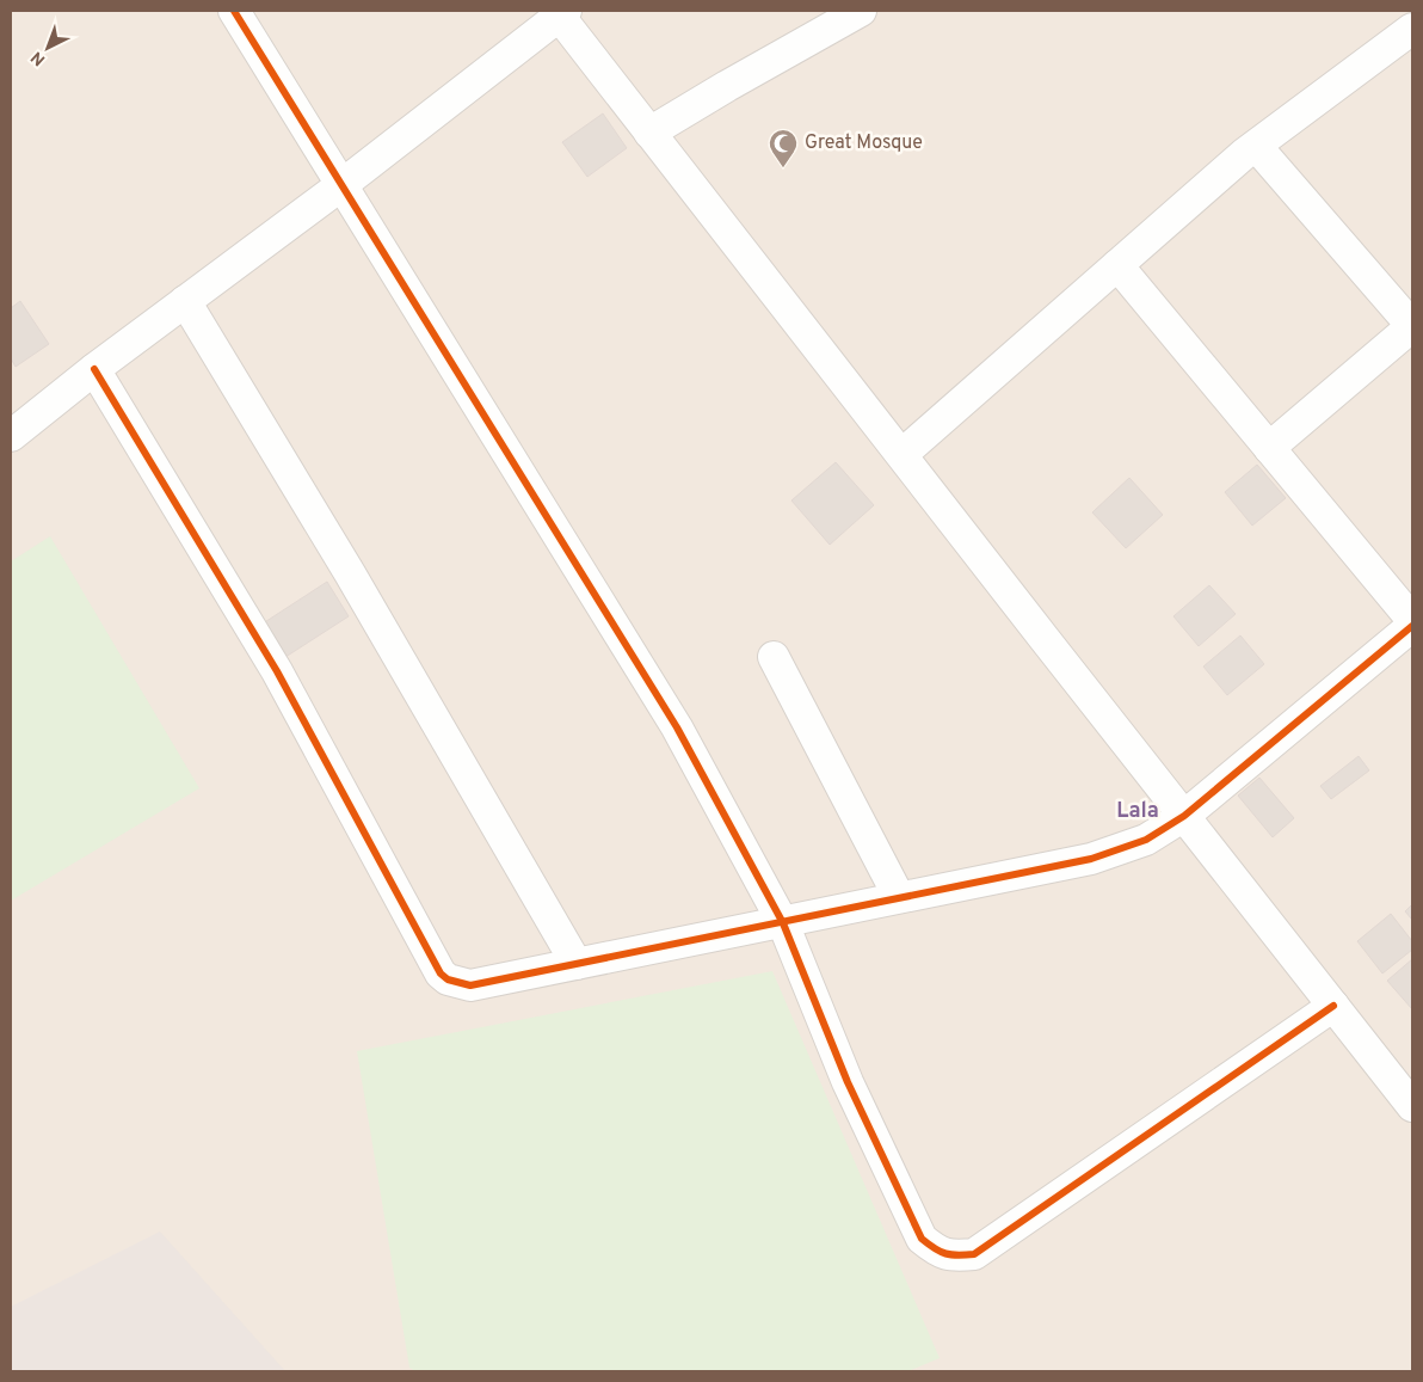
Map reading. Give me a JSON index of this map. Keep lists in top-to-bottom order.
{
  "districts": ["Lala"],
  "places": {
    "mosque": ["Great Mosque"]
  },
  "north": "bottom left"
}
